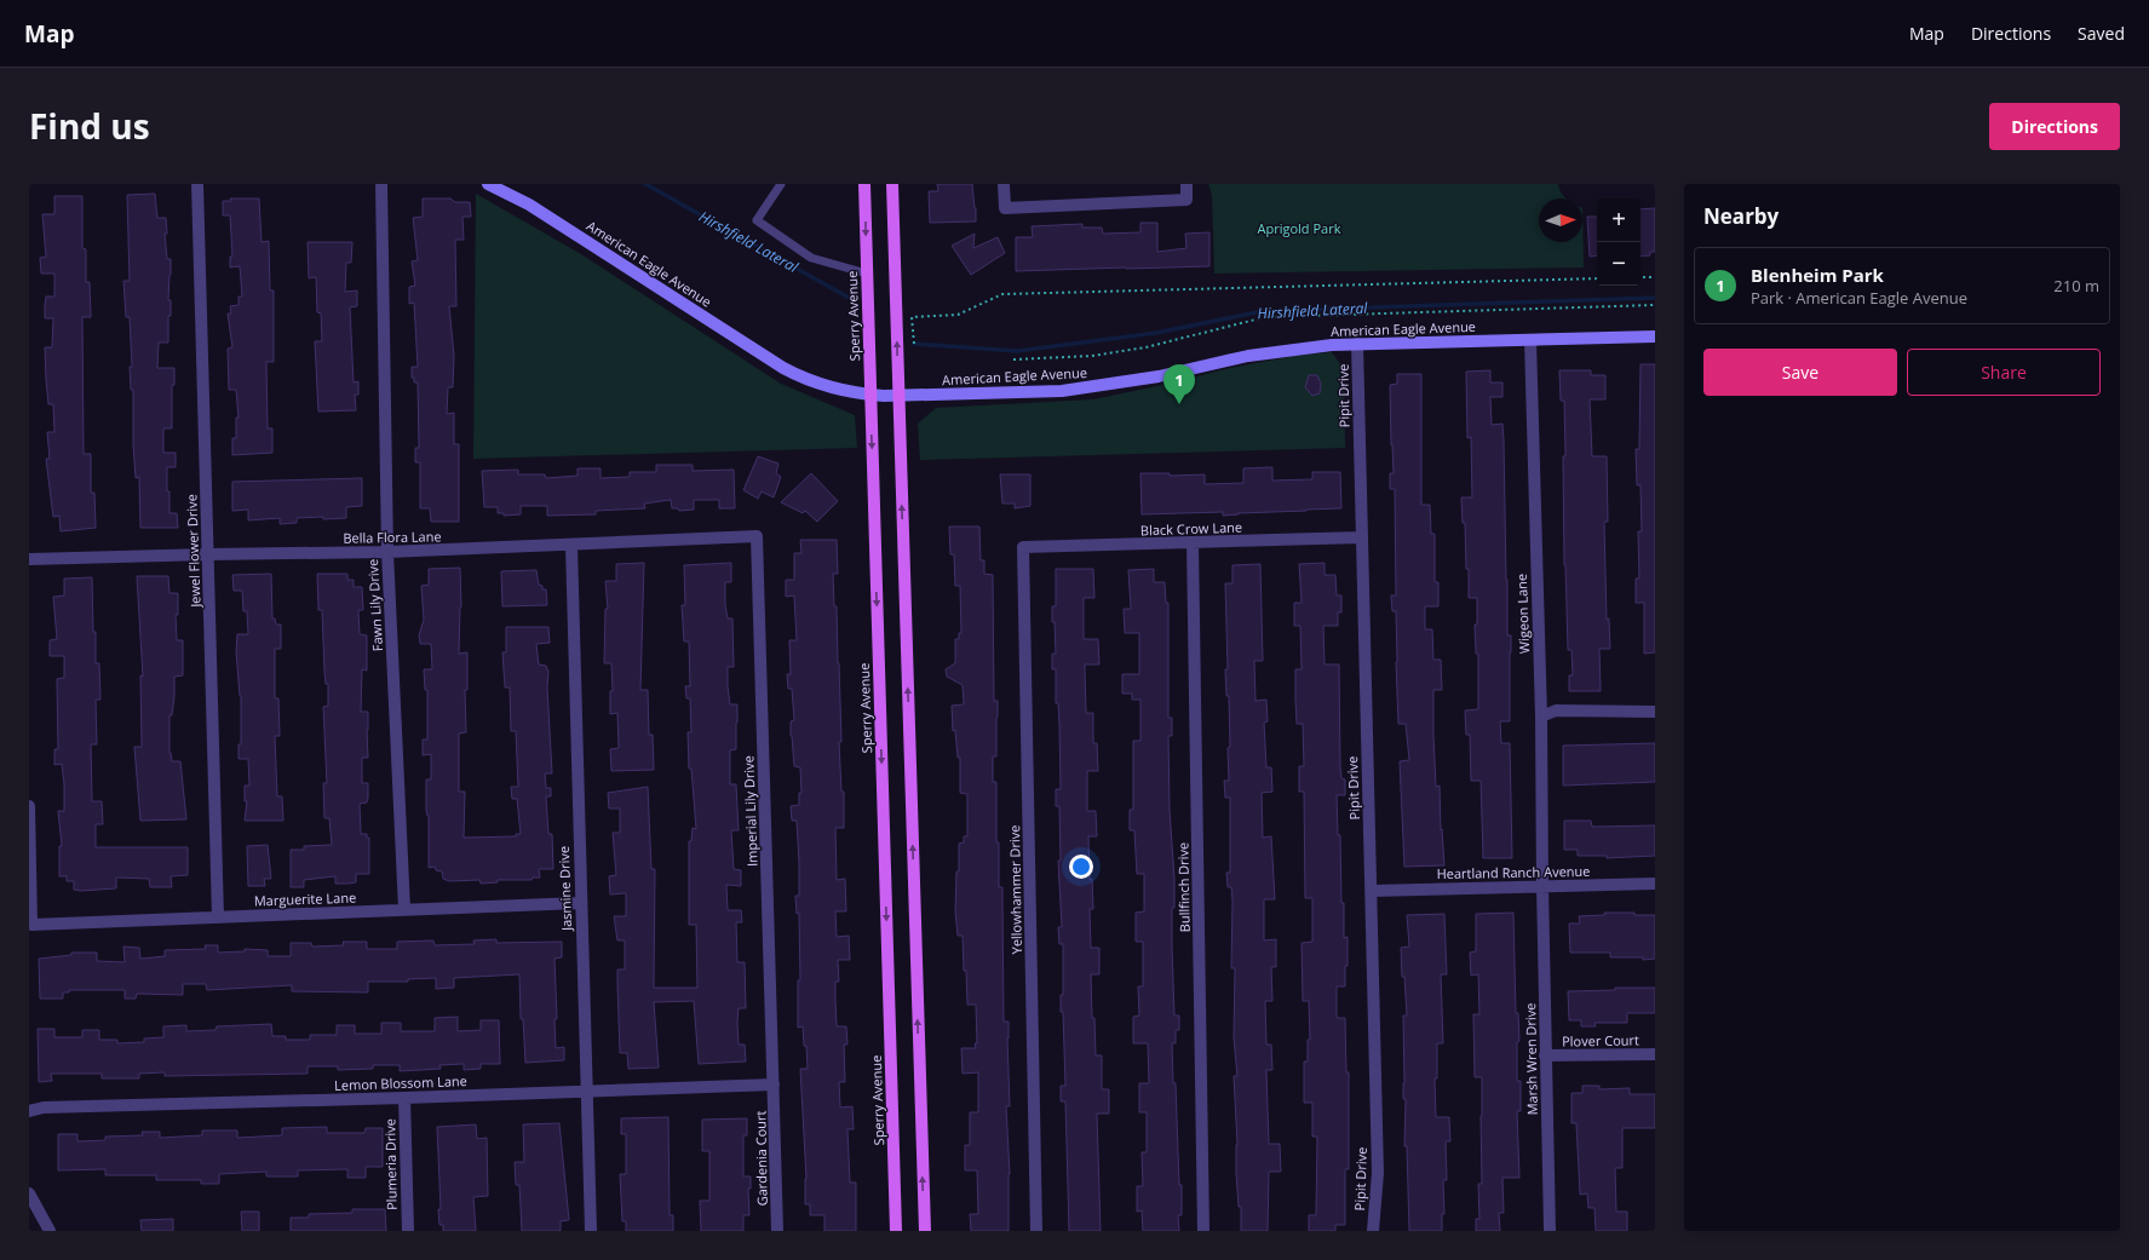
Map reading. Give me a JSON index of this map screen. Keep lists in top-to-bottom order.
{
  "streets": {
    "main road": ["Sperry Avenue"],
    "street": [
      "American Eagle Avenue",
      "Pipit Drive",
      "Black Crow Lane",
      "Bella Flora Lane",
      "Jewel Flower Drive",
      "Fawn Lily Drive",
      "Wigeon Lane",
      "Imperial Lily Drive",
      "Heartland Ranch Avenue",
      "Bullfinch Drive",
      "Jasmine Drive",
      "Yellowhammer Drive",
      "Marguerite Lane",
      "Plover Court",
      "Marsh Wren Drive",
      "Lemon Blossom Lane",
      "Gardenia Court",
      "Plumeria Drive"
    ]
  },
  "crossings": [
    ["American Eagle Avenue", "Sperry Avenue"],
    ["American Eagle Avenue", "Pipit Drive"],
    ["American Eagle Avenue", "Wigeon Lane"],
    ["Pipit Drive", "Black Crow Lane"],
    ["Pipit Drive", "Heartland Ranch Avenue"],
    ["Black Crow Lane", "Bullfinch Drive"],
    ["Black Crow Lane", "Yellowhammer Drive"],
    ["Bella Flora Lane", "Jewel Flower Drive"],
    ["Bella Flora Lane", "Fawn Lily Drive"],
    ["Bella Flora Lane", "Imperial Lily Drive"],
    ["Bella Flora Lane", "Jasmine Drive"],
    ["Jewel Flower Drive", "Marguerite Lane"],
    ["Fawn Lily Drive", "Marguerite Lane"],
    ["Wigeon Lane", "Heartland Ranch Avenue"],
    ["Wigeon Lane", "Marsh Wren Drive"],
    ["Imperial Lily Drive", "Lemon Blossom Lane"],
    ["Imperial Lily Drive", "Gardenia Court"],
    ["Heartland Ranch Avenue", "Marsh Wren Drive"],
    ["Jasmine Drive", "Marguerite Lane"],
    ["Jasmine Drive", "Lemon Blossom Lane"],
    ["Plover Court", "Marsh Wren Drive"],
    ["Lemon Blossom Lane", "Gardenia Court"],
    ["Lemon Blossom Lane", "Plumeria Drive"]
  ],
  "water": ["Hirshfield Lateral"],
  "parks": ["Aprigold Park"],
  "north": "right",
  "page": {
    "header": "Map",
    "nav": ["Map", "Directions", "Saved"],
    "title": "Find us",
    "buttons": [
      "Directions",
      ["Save", "Share"]
    ],
    "heading": "Nearby",
    "map_buttons": ["+", "−"],
    "list": [
      {
        "mark": "1",
        "name": "Blenheim Park",
        "note": "Park · American Eagle Avenue",
        "value": "210 m"
      }
    ],
    "pins": "1"
  }
}
